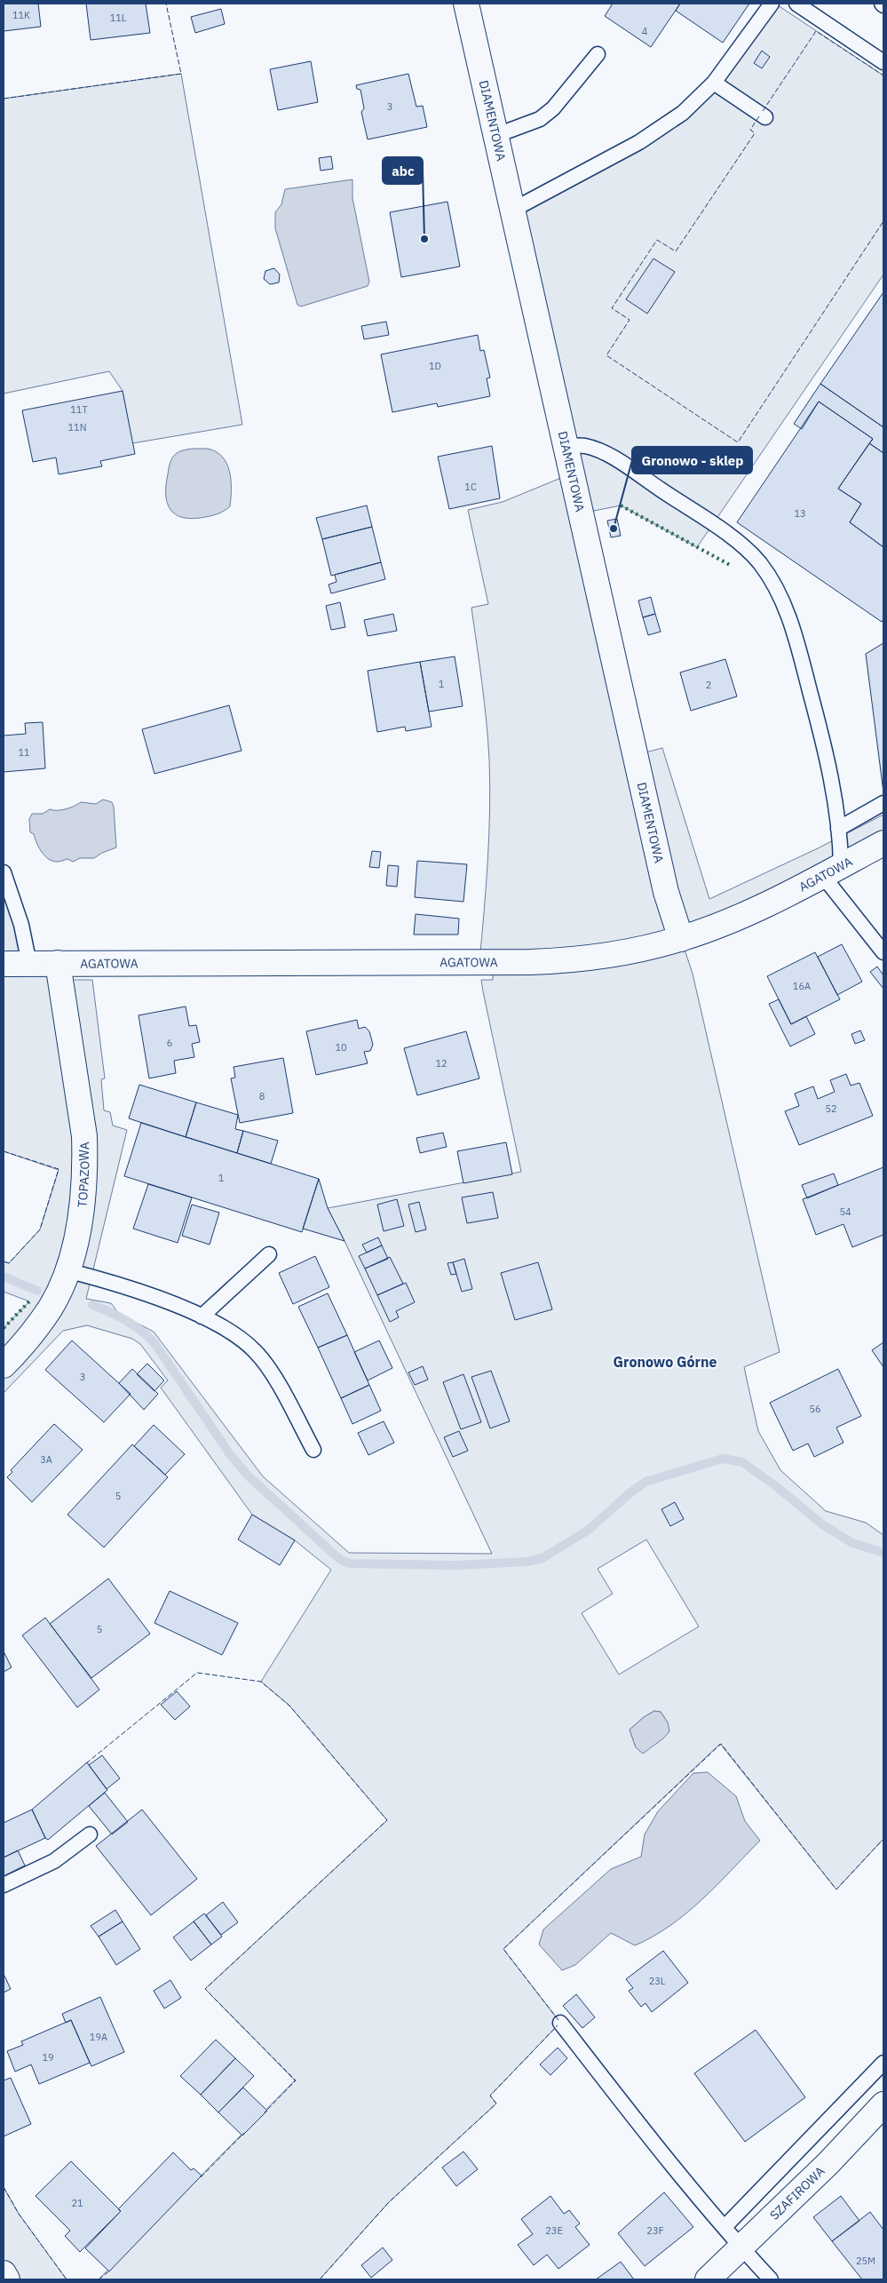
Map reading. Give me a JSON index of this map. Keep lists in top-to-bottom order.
{
  "streets": {
    "street": [
      "DIAMENTOWA",
      "AGATOWA",
      "TOPAZOWA",
      "SZAFIROWA"
    ]
  },
  "crossings": [
    ["DIAMENTOWA", "AGATOWA"],
    ["AGATOWA", "TOPAZOWA"]
  ],
  "districts": ["Gronowo Górne"],
  "places": ["abc", "Gronowo - sklep"],
  "house_numbers": [
    "11K",
    "11L",
    "4",
    "3",
    "1D",
    "11T",
    "11N",
    "1C",
    "13",
    "1",
    "2",
    "11",
    "16A",
    "6",
    "10",
    "12",
    "8",
    "52",
    "1",
    "54",
    "3",
    "56",
    "3A",
    "5",
    "5",
    "23L",
    "19A",
    "19",
    "21",
    "23E",
    "23F",
    "25M"
  ]
}
